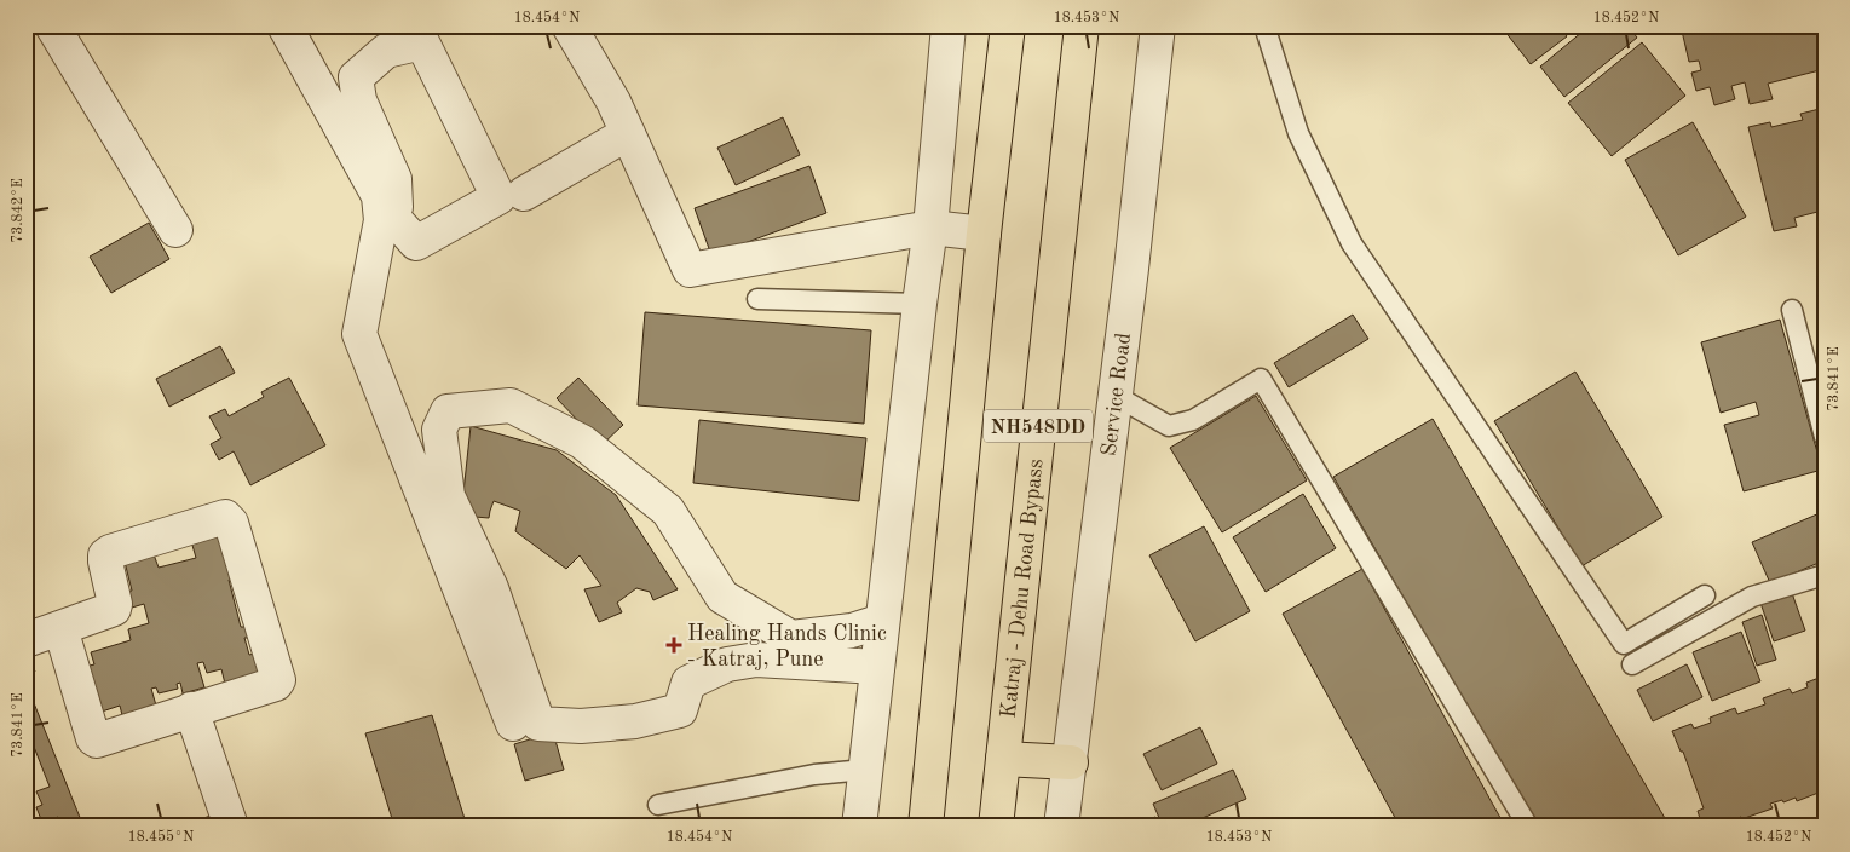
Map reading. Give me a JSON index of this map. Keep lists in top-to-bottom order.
{
  "streets": {
    "highway": ["NH548DD", "Katraj - Dehu Road Bypass"],
    "street": ["Service Road"]
  },
  "places": {
    "health": ["Healing Hands Clinic - Katraj, Pune"]
  },
  "coordinates": [
    "18.454°N",
    "18.453°N",
    "18.452°N",
    "73.842°E",
    "73.841°E",
    "18.455°N"
  ]
}
